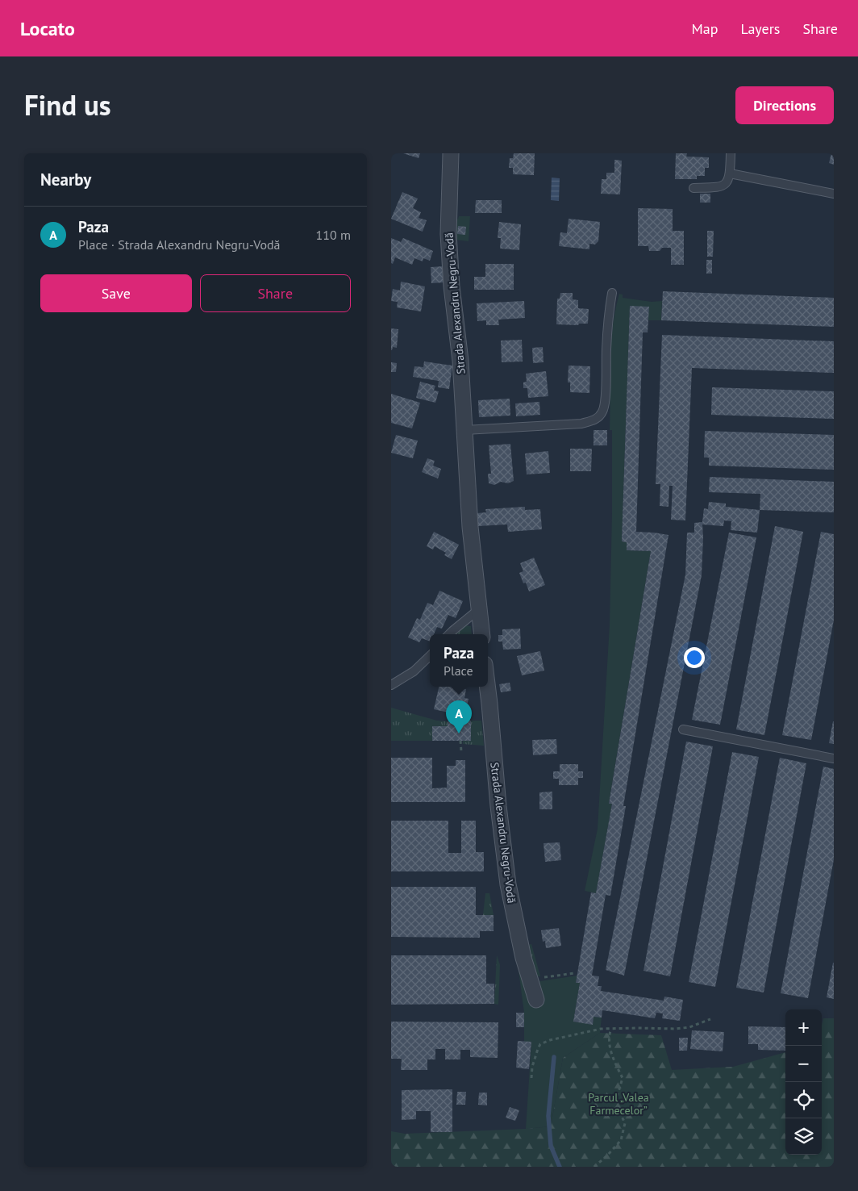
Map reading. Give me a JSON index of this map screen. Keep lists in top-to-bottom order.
{
  "streets": {
    "street": ["Strada Alexandru Negru-Vodă"]
  },
  "parks": ["Parcul „Valea Farmecelor”"],
  "page": {
    "header": "Locato",
    "nav": ["Map", "Layers", "Share"],
    "title": "Find us",
    "buttons": [
      "Directions",
      ["Save", "Share"]
    ],
    "heading": "Nearby",
    "list": [
      {
        "mark": "A",
        "name": "Paza",
        "note": "Place · Strada Alexandru Negru-Vodă",
        "value": "110 m"
      }
    ],
    "popup": ["Paza", "Place"],
    "pins": "A",
    "map_buttons": ["+", "−"]
  }
}
